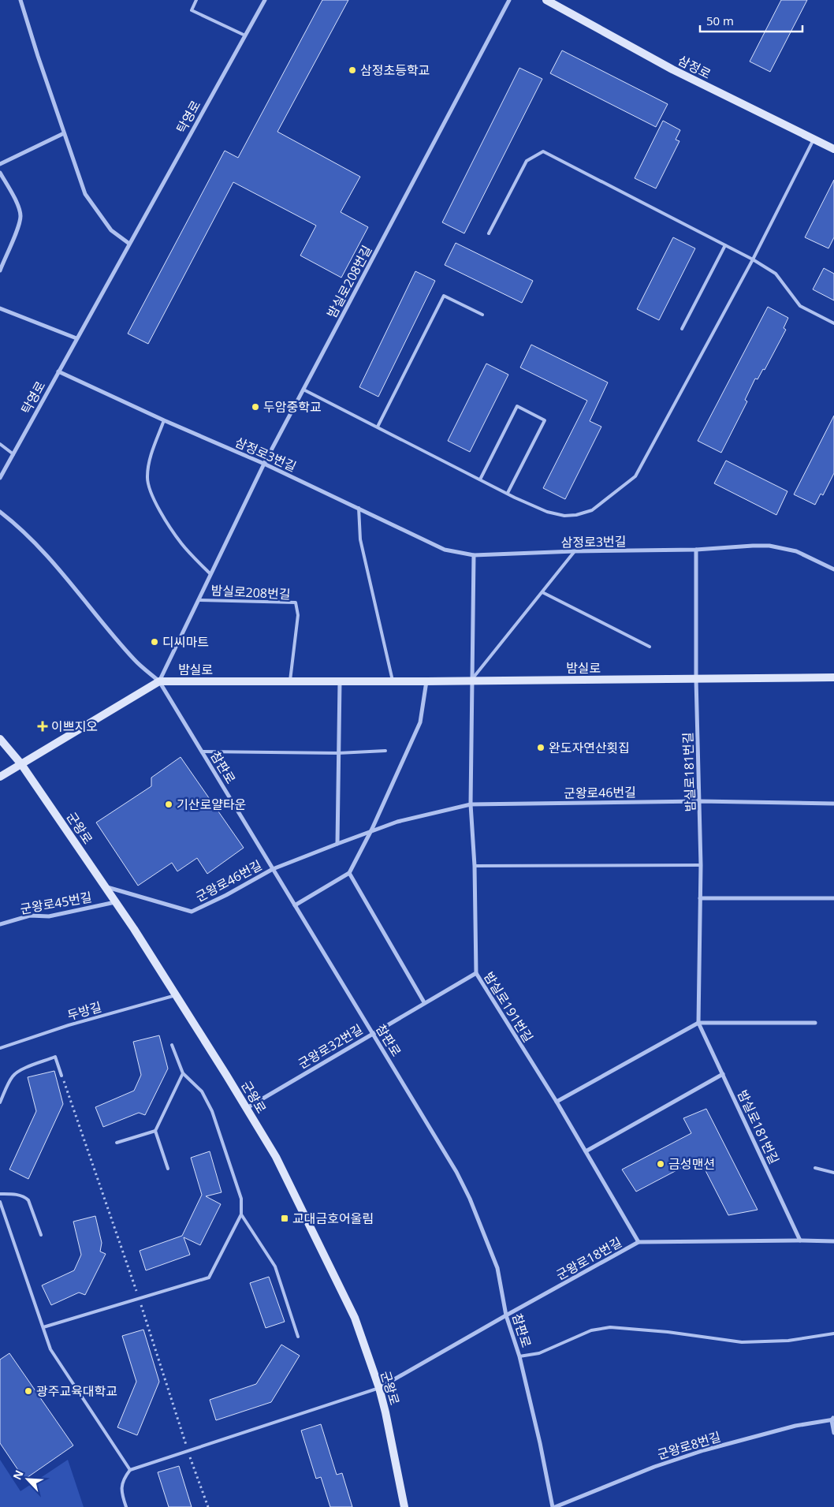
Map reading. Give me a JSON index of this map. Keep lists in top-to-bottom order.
{
  "streets": {
    "main road": ["삼정로", "밤실로", "군왕로"],
    "street": [
      "탁영로",
      "밤실로208번길",
      "삼정로3번길",
      "참판로",
      "밤실로181번길",
      "군왕로46번길",
      "군왕로45번길",
      "밤실로191번길",
      "군왕로32번길",
      "군왕로18번길",
      "군왕로8번길"
    ],
    "lane": ["두방길"]
  },
  "crossings": [
    ["탁영로", "삼정로3번길"],
    ["밤실로208번길", "삼정로3번길"],
    ["밤실로208번길", "밤실로"],
    ["밤실로208번길", "참판로"],
    ["밤실로", "참판로"],
    ["밤실로", "밤실로181번길"],
    ["밤실로", "군왕로"],
    ["밤실로", "밤실로191번길"],
    ["참판로", "군왕로46번길"],
    ["참판로", "군왕로32번길"],
    ["참판로", "군왕로18번길"],
    ["참판로", "군왕로8번길"],
    ["밤실로181번길", "군왕로46번길"],
    ["밤실로181번길", "군왕로18번길"],
    ["군왕로46번길", "군왕로"],
    ["군왕로46번길", "밤실로191번길"],
    ["군왕로", "군왕로45번길"],
    ["군왕로", "두방길"],
    ["군왕로", "군왕로32번길"],
    ["군왕로", "군왕로18번길"],
    ["밤실로191번길", "군왕로32번길"],
    ["밤실로191번길", "군왕로18번길"]
  ],
  "places": {
    "other": [
      "삼정초등학교",
      "두암중학교",
      "디씨마트",
      "완도자연산횟집",
      "기산로얄타운",
      "금성맨션",
      "광주교육대학교"
    ],
    "health": ["이쁘지오"],
    "transit": ["교대금호어울림"]
  },
  "scale_bar": "50 m",
  "north": "top left"
}
